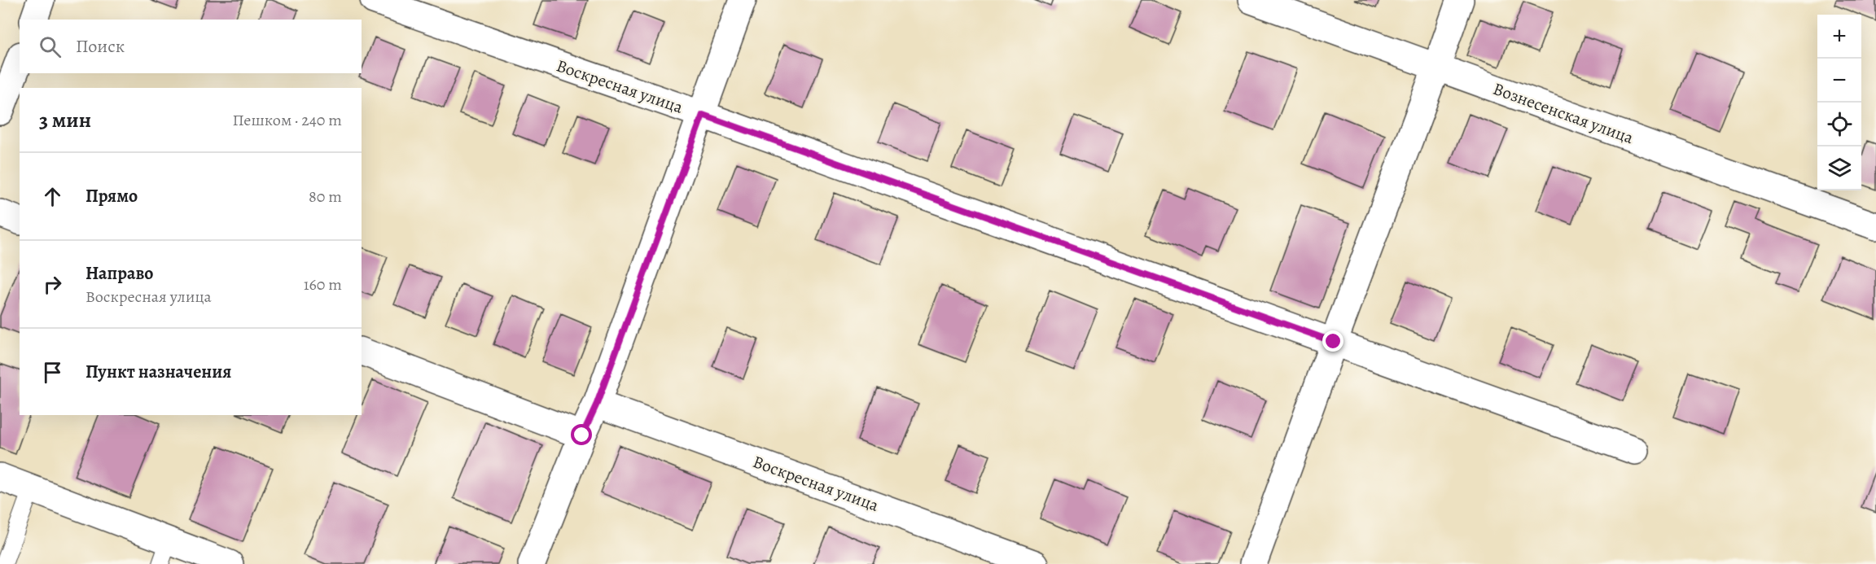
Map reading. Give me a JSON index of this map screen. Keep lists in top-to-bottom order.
{
  "streets": {
    "street": ["Воскресная улица", "Вознесенская улица"]
  },
  "page": {
    "map_buttons": ["+", "−"],
    "search": "Поиск",
    "heading": ["3 мин", "Пешком · 240 m"],
    "list": [
      ["Прямо", "80 m"],
      ["Направо", "Воскресная улица", "160 m"],
      "Пункт назначения"
    ]
  }
}
